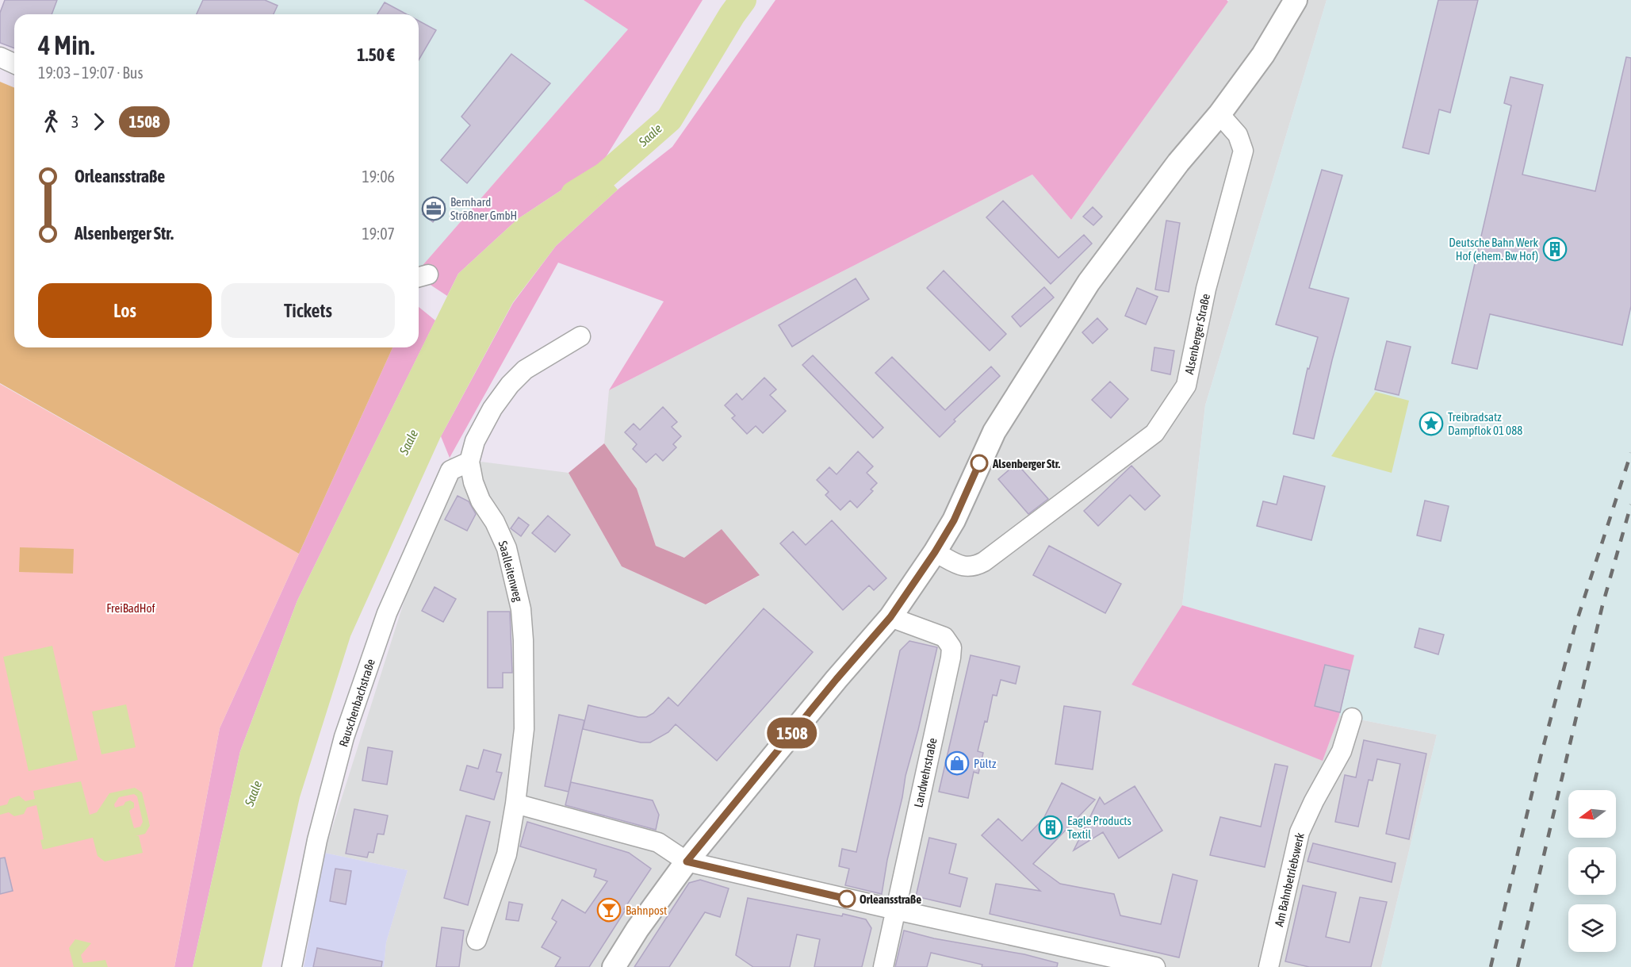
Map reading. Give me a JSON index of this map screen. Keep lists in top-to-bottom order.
{
  "streets": {
    "street": [
      "Alsenberger Straße",
      "Saalleitenweg",
      "Rauschenbachstraße",
      "Landwehrstraße",
      "Am Bahnbetriebswerk"
    ]
  },
  "crossings": [
    ["Saalleitenweg", "Rauschenbachstraße"]
  ],
  "water": ["Saale"],
  "parks": ["FreiBadHof"],
  "places": {
    "office": ["Bernhard Strößner GmbH"],
    "building": ["Deutsche Bahn Werk Hof (ehem. Bw Hof)", "Eagle Products Textil"],
    "place": ["Treibradsatz Dampflok 01 088"],
    "other": ["Alsenberger Str.", "Orleansstraße"],
    "shop": ["Pültz"],
    "bar": ["Bahnpost"]
  },
  "lines": ["bus line 1508"],
  "north": "left",
  "page": {
    "on_map": "1508",
    "heading": ["4 Min.", "19:03 – 19:07 · Bus", "1.50 €"],
    "legs": ["3", "1508"],
    "list": [
      {
        "name": "Orleansstraße",
        "value": "19:06"
      },
      {
        "name": "Alsenberger Str.",
        "value": "19:07"
      }
    ],
    "buttons": ["Los", "Tickets"]
  }
}
